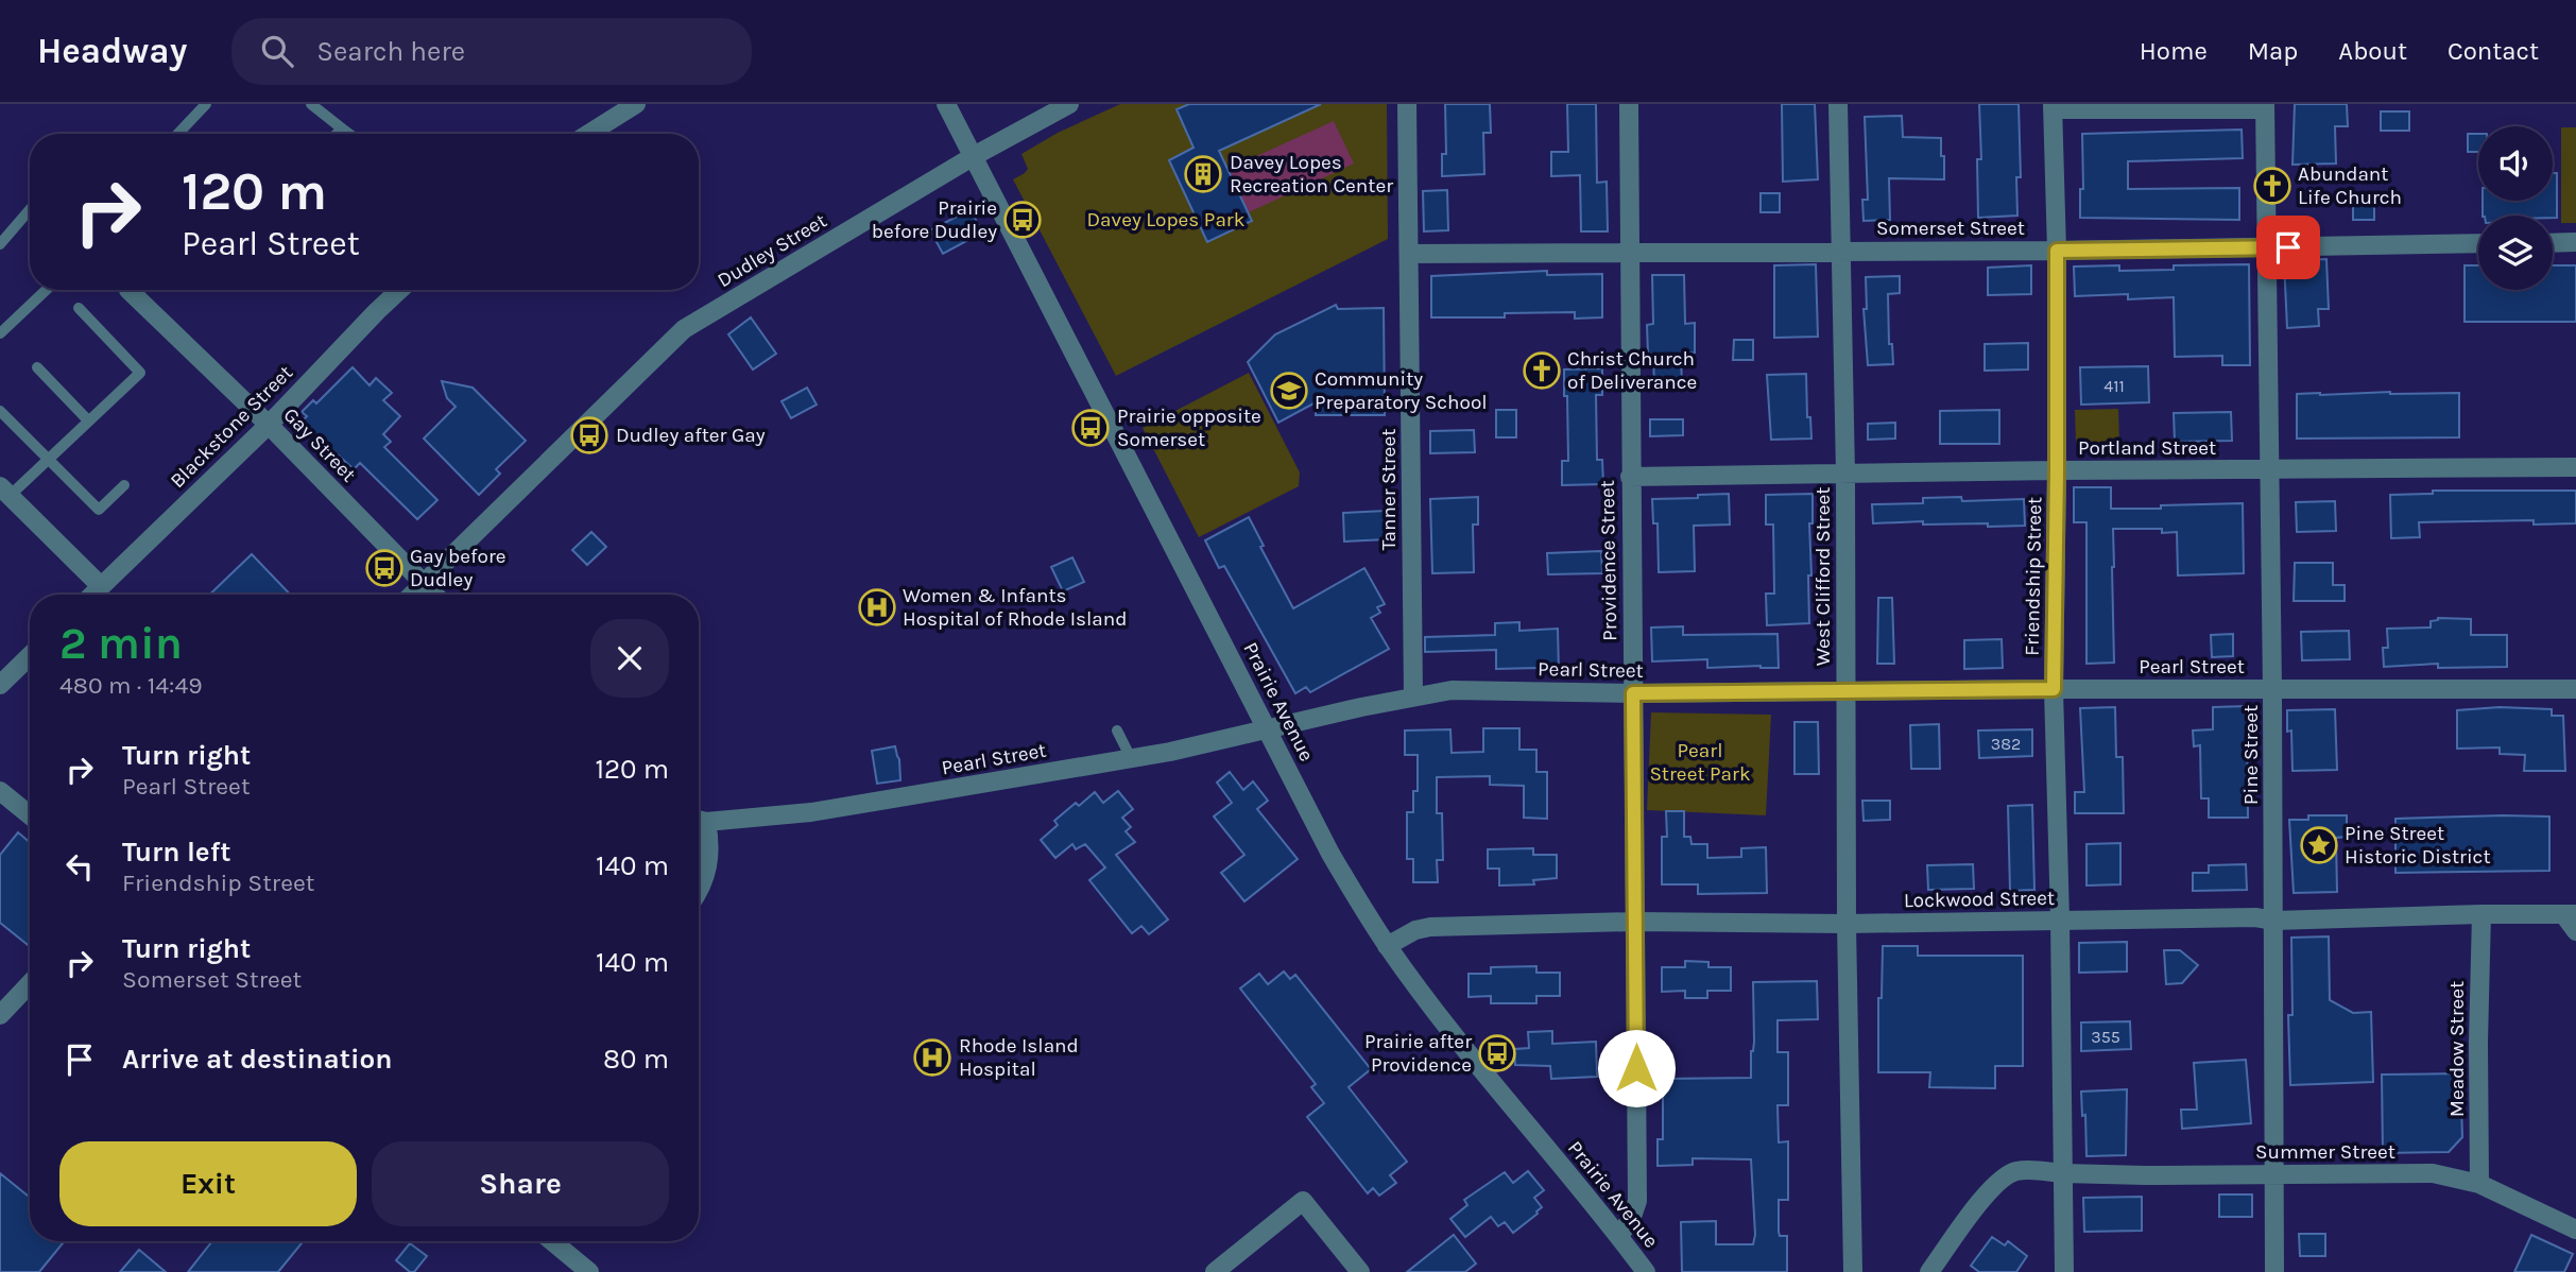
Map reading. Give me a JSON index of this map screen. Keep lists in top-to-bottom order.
{
  "streets": {
    "street": [
      "Somerset Street",
      "Dudley Street",
      "Blackstone Street",
      "Gay Street",
      "Portland Street",
      "Tanner Street",
      "Providence Street",
      "West Clifford Street",
      "Friendship Street",
      "Pearl Street",
      "Prairie Avenue",
      "Pine Street",
      "Lockwood Street",
      "Meadow Street",
      "Summer Street"
    ]
  },
  "crossings": [
    ["Somerset Street", "Tanner Street"],
    ["Somerset Street", "Providence Street"],
    ["Somerset Street", "West Clifford Street"],
    ["Somerset Street", "Friendship Street"],
    ["Somerset Street", "Pine Street"],
    ["Dudley Street", "Gay Street"],
    ["Dudley Street", "Prairie Avenue"],
    ["Blackstone Street", "Gay Street"],
    ["Portland Street", "Providence Street"],
    ["Portland Street", "West Clifford Street"],
    ["Portland Street", "Friendship Street"],
    ["Portland Street", "Pine Street"],
    ["Tanner Street", "Pearl Street"],
    ["Providence Street", "Pearl Street"],
    ["Providence Street", "Prairie Avenue"],
    ["Providence Street", "Lockwood Street"],
    ["West Clifford Street", "Pearl Street"],
    ["West Clifford Street", "Lockwood Street"],
    ["Friendship Street", "Pearl Street"],
    ["Friendship Street", "Lockwood Street"],
    ["Friendship Street", "Summer Street"],
    ["Pearl Street", "Prairie Avenue"],
    ["Pearl Street", "Pine Street"],
    ["Prairie Avenue", "Lockwood Street"],
    ["Pine Street", "Lockwood Street"],
    ["Pine Street", "Summer Street"],
    ["Lockwood Street", "Meadow Street"],
    ["Meadow Street", "Summer Street"]
  ],
  "parks": ["Davey Lopes Park", "Pearl Street Park"],
  "places": {
    "building": ["Davey Lopes Recreation Center"],
    "church": ["Abundant Life Church", "Christ Church of Deliverance"],
    "bus stop": [
      "Prairie before Dudley",
      "Prairie opposite Somerset",
      "Dudley after Gay",
      "Gay before Dudley",
      "Prairie after Providence"
    ],
    "school or university": ["Community Preparatory School"],
    "hospital": ["Women & Infants Hospital of Rhode Island", "Rhode Island Hospital"],
    "place": ["Pine Street Historic District"]
  },
  "house_numbers": ["411", "382", "355"],
  "page": {
    "header": "Headway",
    "search": "Search here",
    "nav": [
      "Home",
      "Map",
      "About",
      "Contact"
    ],
    "turn": ["120 m", "Pearl Street"],
    "heading": ["2 min", "480 m · 14:49"],
    "list": [
      {
        "name": "Turn right",
        "note": "Pearl Street",
        "value": "120 m"
      },
      {
        "name": "Turn left",
        "note": "Friendship Street",
        "value": "140 m"
      },
      {
        "name": "Turn right",
        "note": "Somerset Street",
        "value": "140 m"
      },
      {
        "name": "Arrive at destination",
        "value": "80 m"
      }
    ],
    "buttons": ["Exit", "Share"]
  }
}
